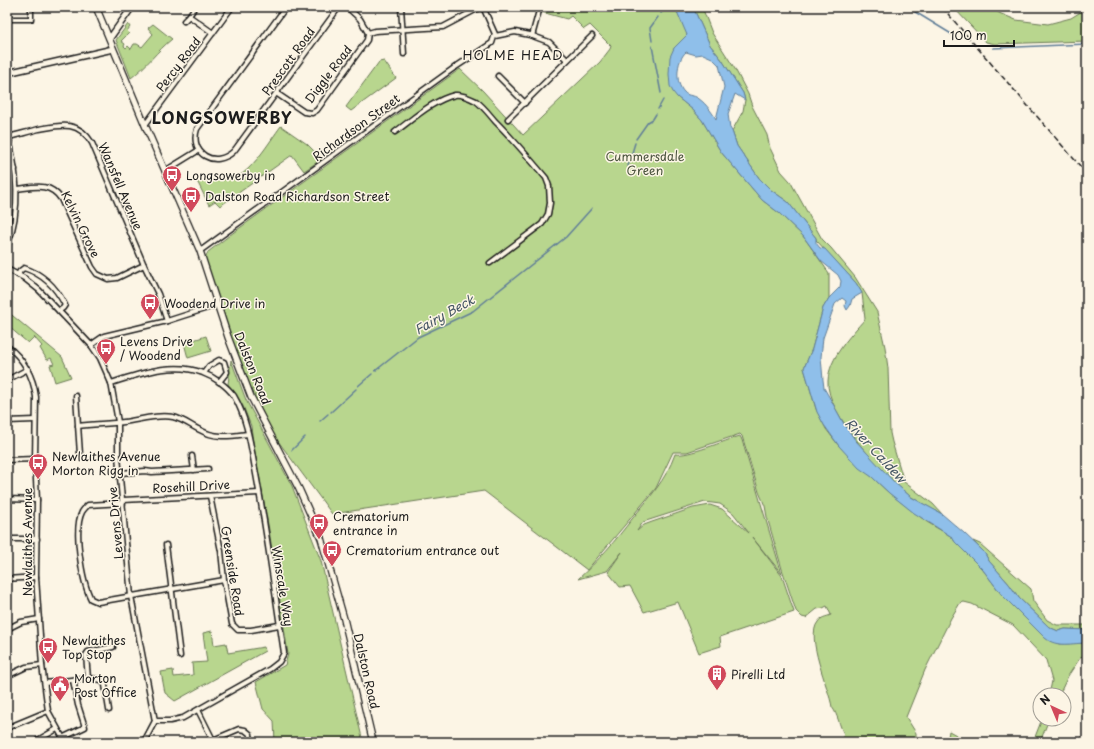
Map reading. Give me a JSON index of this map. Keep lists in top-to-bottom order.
{
  "streets": {
    "main road": ["Dalston Road"],
    "street": [
      "Prescott Road",
      "Percy Road",
      "Diggle Road",
      "Richardson Street",
      "Wansfell Avenue",
      "Kelvin Grove",
      "Rosehill Drive",
      "Levens Drive",
      "Newlaithes Avenue",
      "Greenside Road",
      "Winscale Way"
    ]
  },
  "crossings": [
    ["Prescott Road", "Diggle Road"],
    ["Percy Road", "Dalston Road"],
    ["Richardson Street", "Dalston Road"],
    ["Wansfell Avenue", "Kelvin Grove"],
    ["Rosehill Drive", "Levens Drive"],
    ["Rosehill Drive", "Greenside Road"],
    ["Rosehill Drive", "Winscale Way"],
    ["Levens Drive", "Winscale Way"],
    ["Greenside Road", "Winscale Way"]
  ],
  "districts": ["HOLME HEAD", "LONGSOWERBY"],
  "water": ["Fairy Beck", "River Caldew"],
  "parks": ["Cummersdale Green"],
  "places": {
    "bus stop": [
      "Longsowerby in",
      "Dalston Road Richardson Street",
      "Woodend Drive in",
      "Levens Drive / Woodend",
      "Newlaithes Avenue Morton Rigg in",
      "Crematorium entrance in",
      "Crematorium entrance out",
      "Newlaithes Top Stop"
    ],
    "building": ["Pirelli Ltd"],
    "public building": ["Morton Post Office"]
  },
  "scale_bar": "100 m",
  "north": "top left"
}
